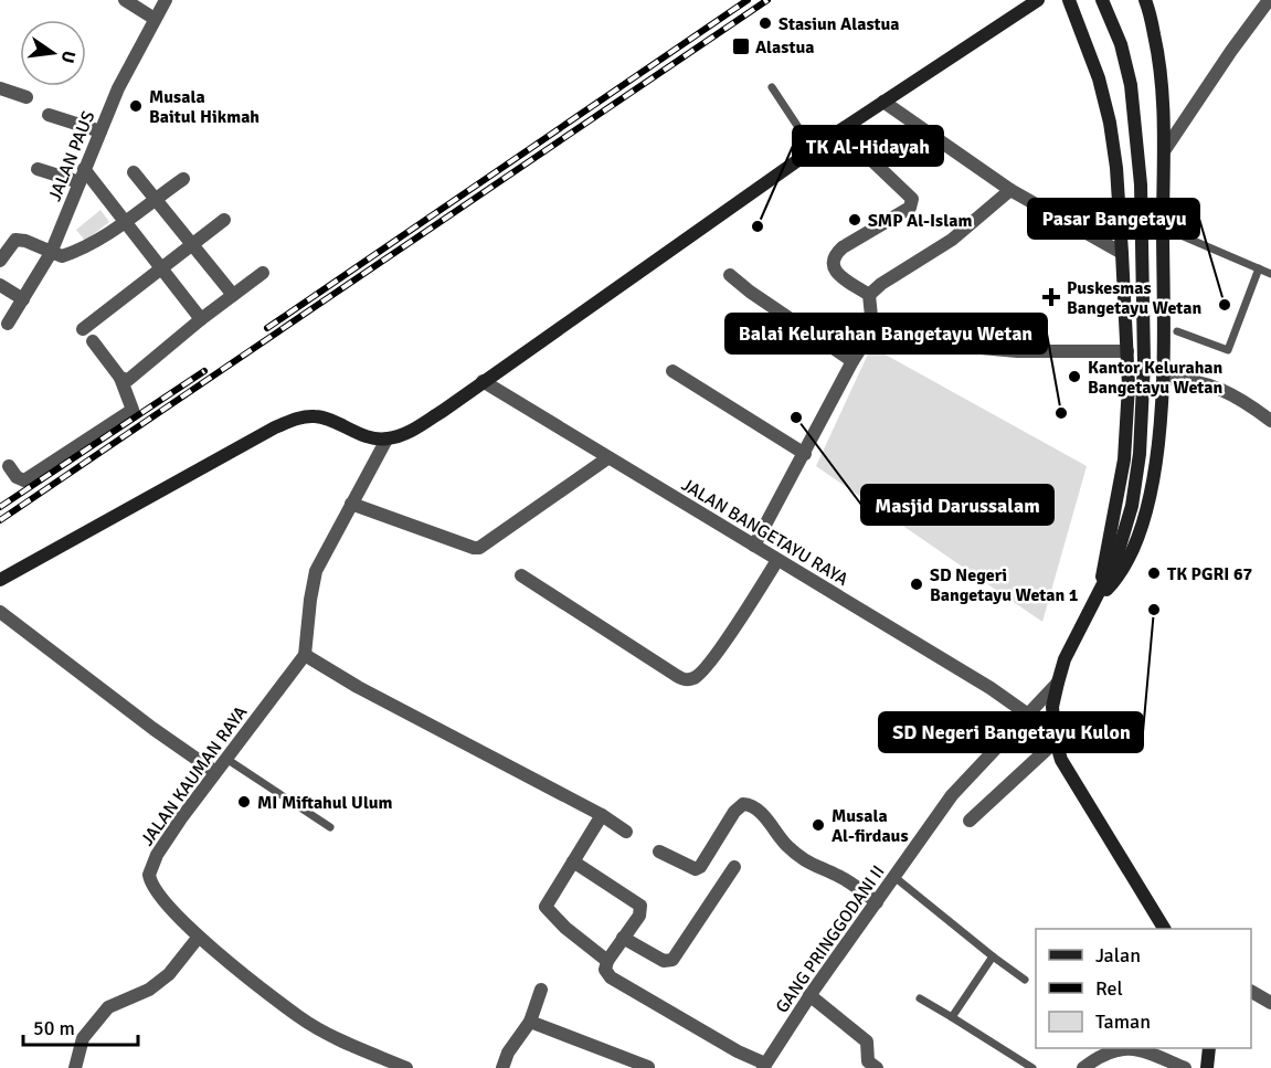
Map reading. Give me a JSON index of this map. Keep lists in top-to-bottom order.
{
  "streets": {
    "street": [
      "JALAN PAUS",
      "JALAN BANGETAYU RAYA",
      "JALAN KAUMAN RAYA",
      "GANG PRINGGODANI II"
    ]
  },
  "crossings": [
    ["JALAN BANGETAYU RAYA", "GANG PRINGGODANI II"]
  ],
  "places": {
    "other": [
      "Stasiun Alastua",
      "Musala Baitul Hikmah",
      "SMP Al-Islam",
      "TK Al-Hidayah",
      "Pasar Bangetayu",
      "Kantor Kelurahan Bangetayu Wetan",
      "Balai Kelurahan Bangetayu Wetan",
      "Masjid Darussalam",
      "TK PGRI 67",
      "SD Negeri Bangetayu Wetan 1",
      "SD Negeri Bangetayu Kulon",
      "MI Miftahul Ulum",
      "Musala Al-firdaus"
    ],
    "transit": ["Alastua"],
    "health": ["Puskesmas Bangetayu Wetan"]
  },
  "legend": ["Jalan", "Rel", "Taman"],
  "scale_bar": "50 m",
  "north": "right"
}
